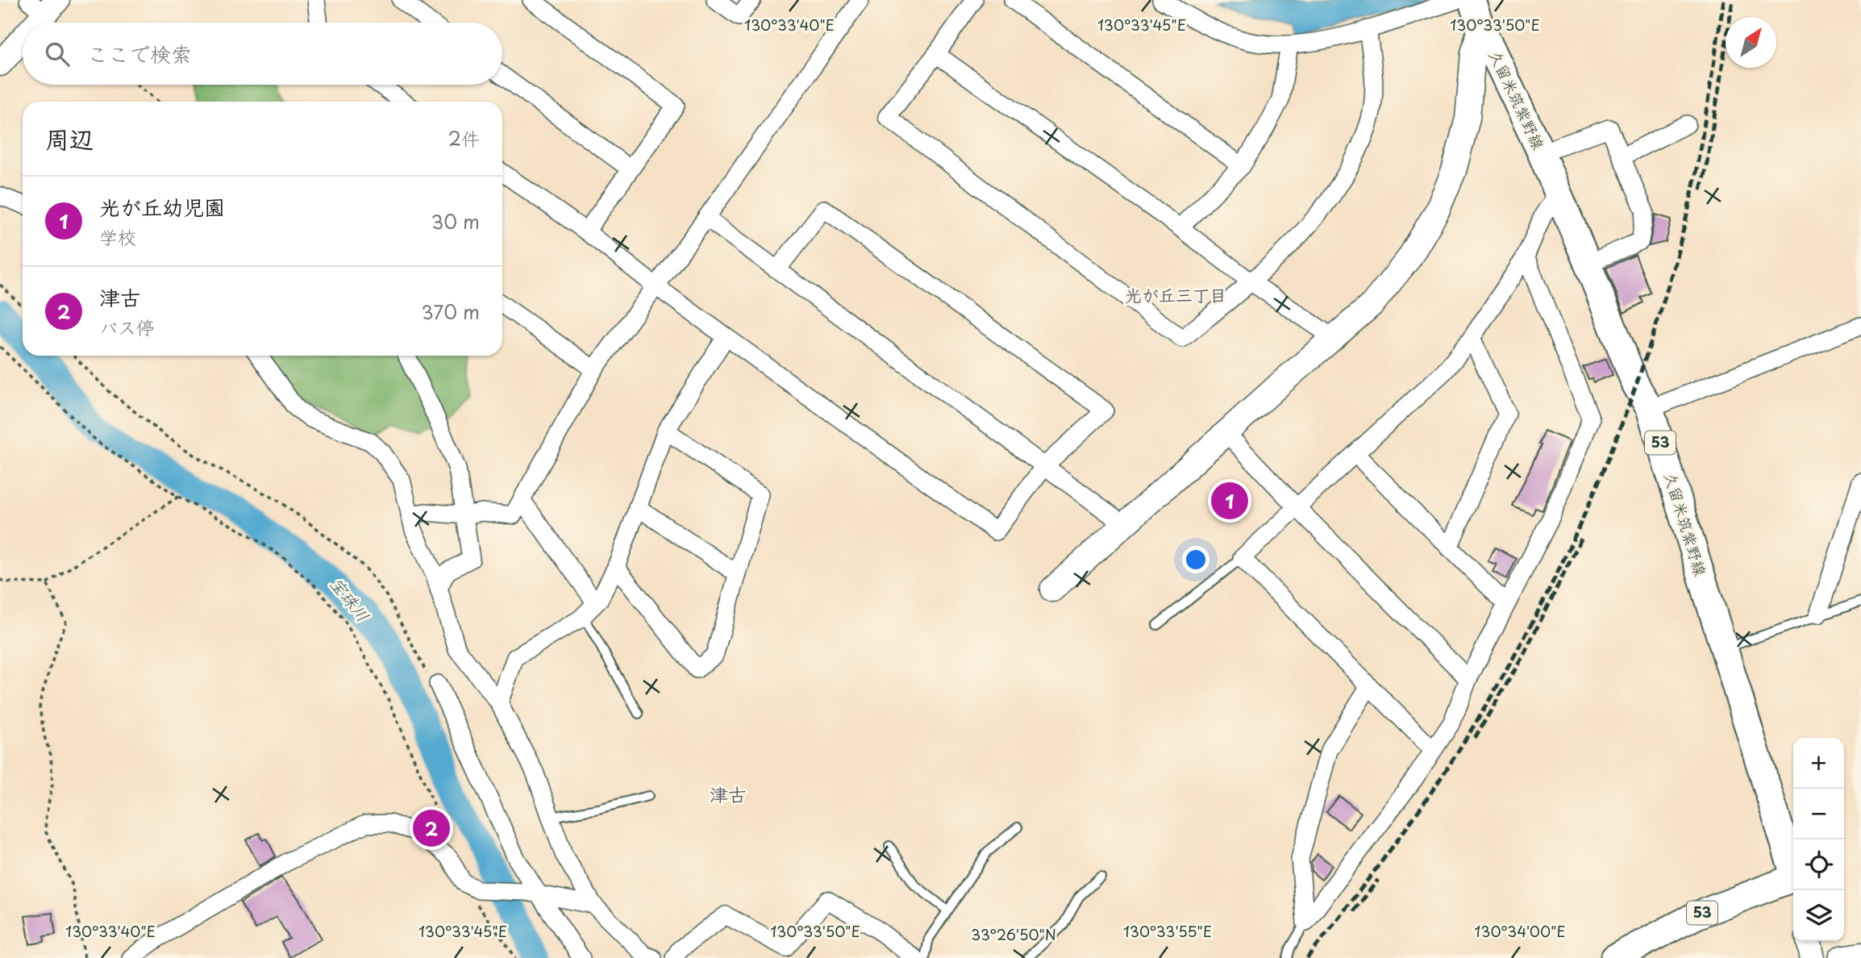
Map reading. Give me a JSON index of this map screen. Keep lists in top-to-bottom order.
{
  "streets": {
    "main road": ["久留米筑紫野線", "53"]
  },
  "districts": ["光が丘三丁目", "津古"],
  "water": ["宝珠川"],
  "north": "top right",
  "page": {
    "search": "ここで検索",
    "heading": ["周辺", "2件"],
    "list": [
      {
        "mark": "1",
        "name": "光が丘幼児園",
        "note": "学校",
        "value": "30 m"
      },
      {
        "mark": "2",
        "name": "津古",
        "note": "バス停",
        "value": "370 m"
      }
    ],
    "pins": ["1", "2"],
    "map_buttons": ["+", "−"]
  },
  "coordinates": [
    "130°33'40\"E",
    "130°33'45\"E",
    "130°33'50\"E",
    "130°33'55\"E",
    "130°34'00\"E",
    "33°26'50\"N"
  ]
}
